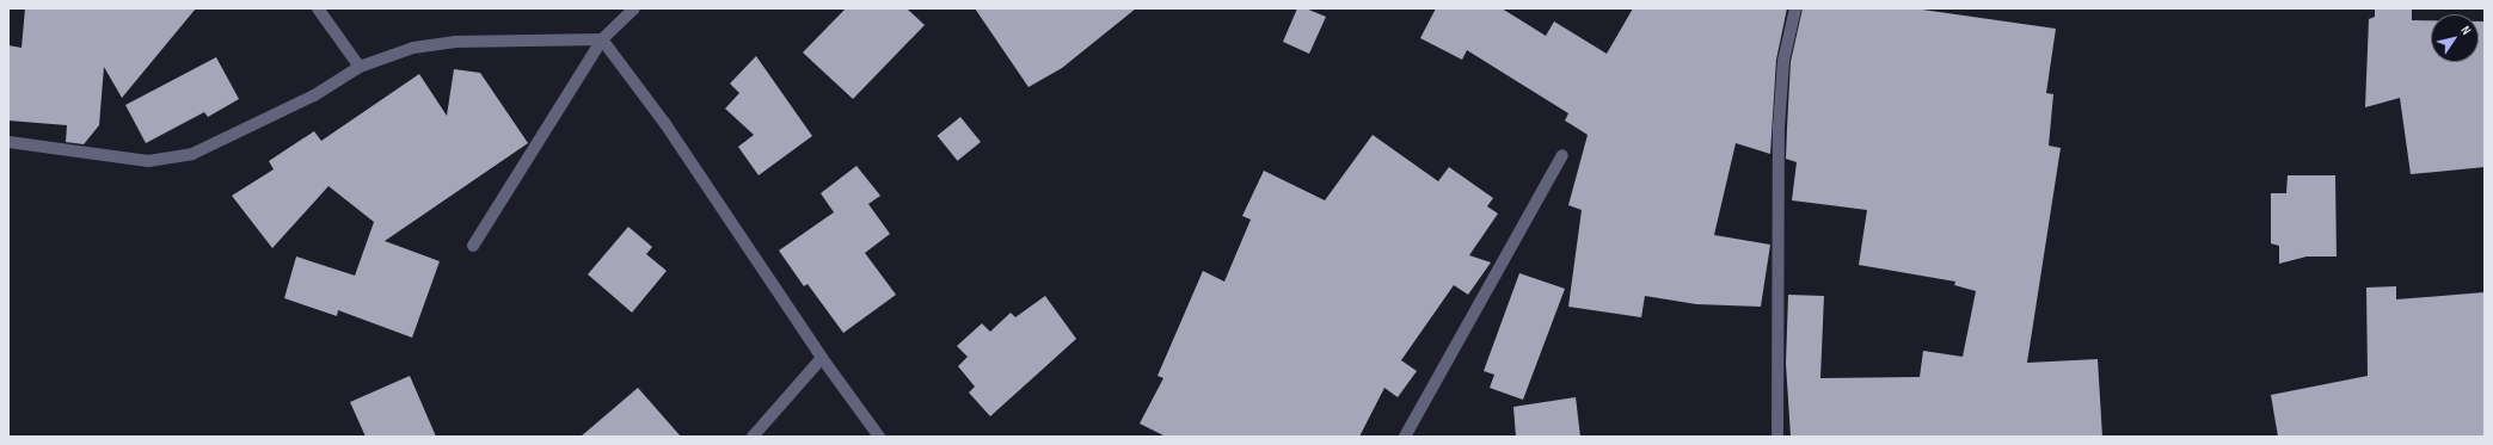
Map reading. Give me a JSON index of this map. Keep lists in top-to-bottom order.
{
  "north": "top right"
}
